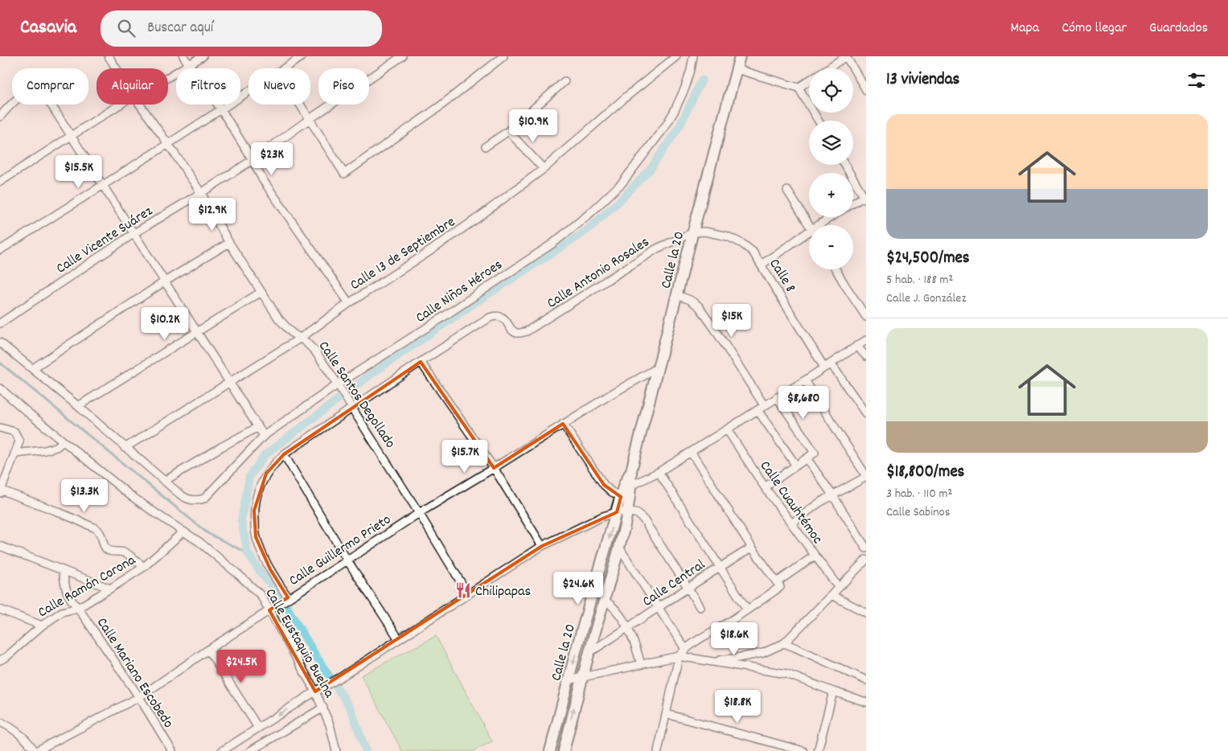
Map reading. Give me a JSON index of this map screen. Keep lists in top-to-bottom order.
{
  "streets": {
    "street": [
      "Calle Vicente Suárez",
      "Calle 13 de Septiembre",
      "Calle la 20",
      "Calle Antonio Rosales",
      "Calle 8",
      "Calle Niños Héroes",
      "Calle Santos Degollado",
      "Calle Cuauhtémoc",
      "Calle Guillermo Prieto",
      "Calle Central",
      "Calle Ramón Corona",
      "Calle Eustaquio Buelna",
      "Calle Mariano Escobedo"
    ]
  },
  "crossings": [
    ["Calle Vicente Suárez", "Calle Santos Degollado"],
    ["Calle 13 de Septiembre", "Calle Santos Degollado"],
    ["Calle la 20", "Calle Antonio Rosales"],
    ["Calle la 20", "Calle 8"],
    ["Calle la 20", "Calle Guillermo Prieto"],
    ["Calle la 20", "Calle Central"],
    ["Calle Antonio Rosales", "Calle 8"],
    ["Calle Niños Héroes", "Calle Santos Degollado"],
    ["Calle Santos Degollado", "Calle Guillermo Prieto"],
    ["Calle Guillermo Prieto", "Calle Eustaquio Buelna"],
    ["Calle Guillermo Prieto", "Calle Mariano Escobedo"],
    ["Calle Ramón Corona", "Calle Eustaquio Buelna"],
    ["Calle Ramón Corona", "Calle Mariano Escobedo"]
  ],
  "places": {
    "restaurant": ["Chilipapas"]
  },
  "page": {
    "header": "Casavia",
    "search": "Buscar aquí",
    "nav": ["Mapa", "Cómo llegar", "Guardados"],
    "heading": "13 viviendas",
    "map_buttons": ["+", "−"],
    "chip": [
      "Comprar",
      "Alquilar",
      "Filtros",
      "Nuevo",
      "Piso"
    ],
    "list": [
      {
        "name": "$24,500/mes",
        "note": "5 hab. · 188 m² · Calle J. González"
      },
      {
        "name": "$18,800/mes",
        "note": "3 hab. · 110 m² · Calle Sabinos"
      }
    ],
    "price": [
      "$10.9K",
      "$23K",
      "$15.5K",
      "$12.9K",
      "$15K",
      "$10.2K",
      "$8,680",
      "$15.7K",
      "$13.3K",
      "$24.6K",
      "$18.6K",
      "$24.5K",
      "$18.8K"
    ]
  }
}
